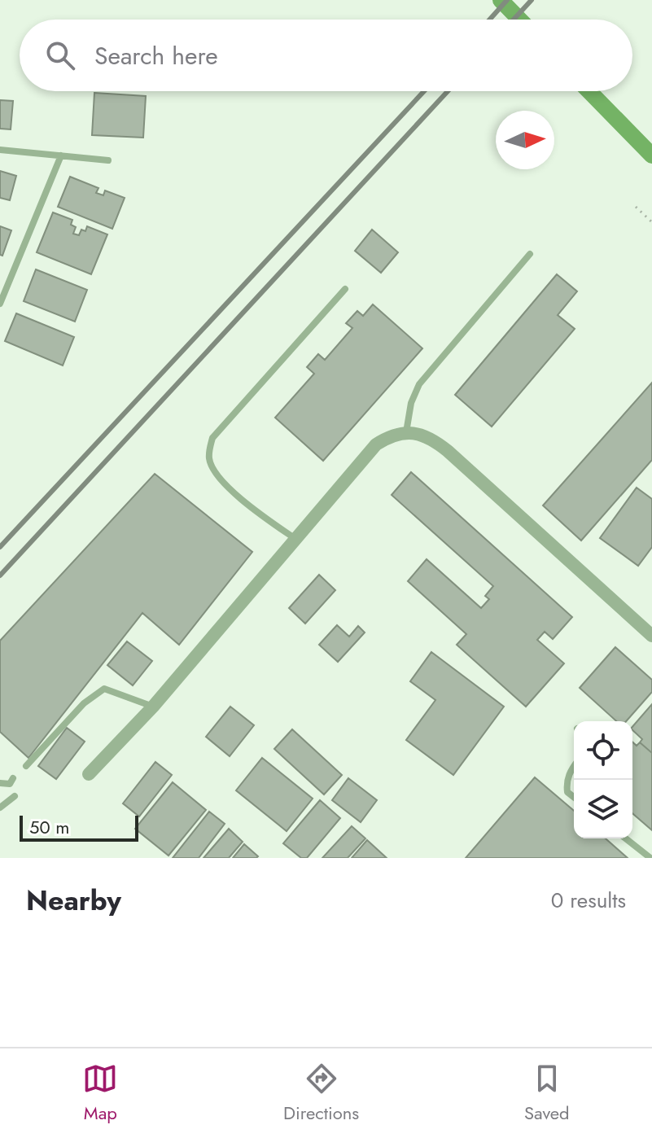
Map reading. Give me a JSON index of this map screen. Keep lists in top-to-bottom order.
{
  "scale_bar": "50 m",
  "north": "right",
  "page": {
    "search": "Search here",
    "scale": "50 m",
    "heading": ["Nearby", "0 results"],
    "nav": ["Map", "Directions", "Saved"]
  }
}
